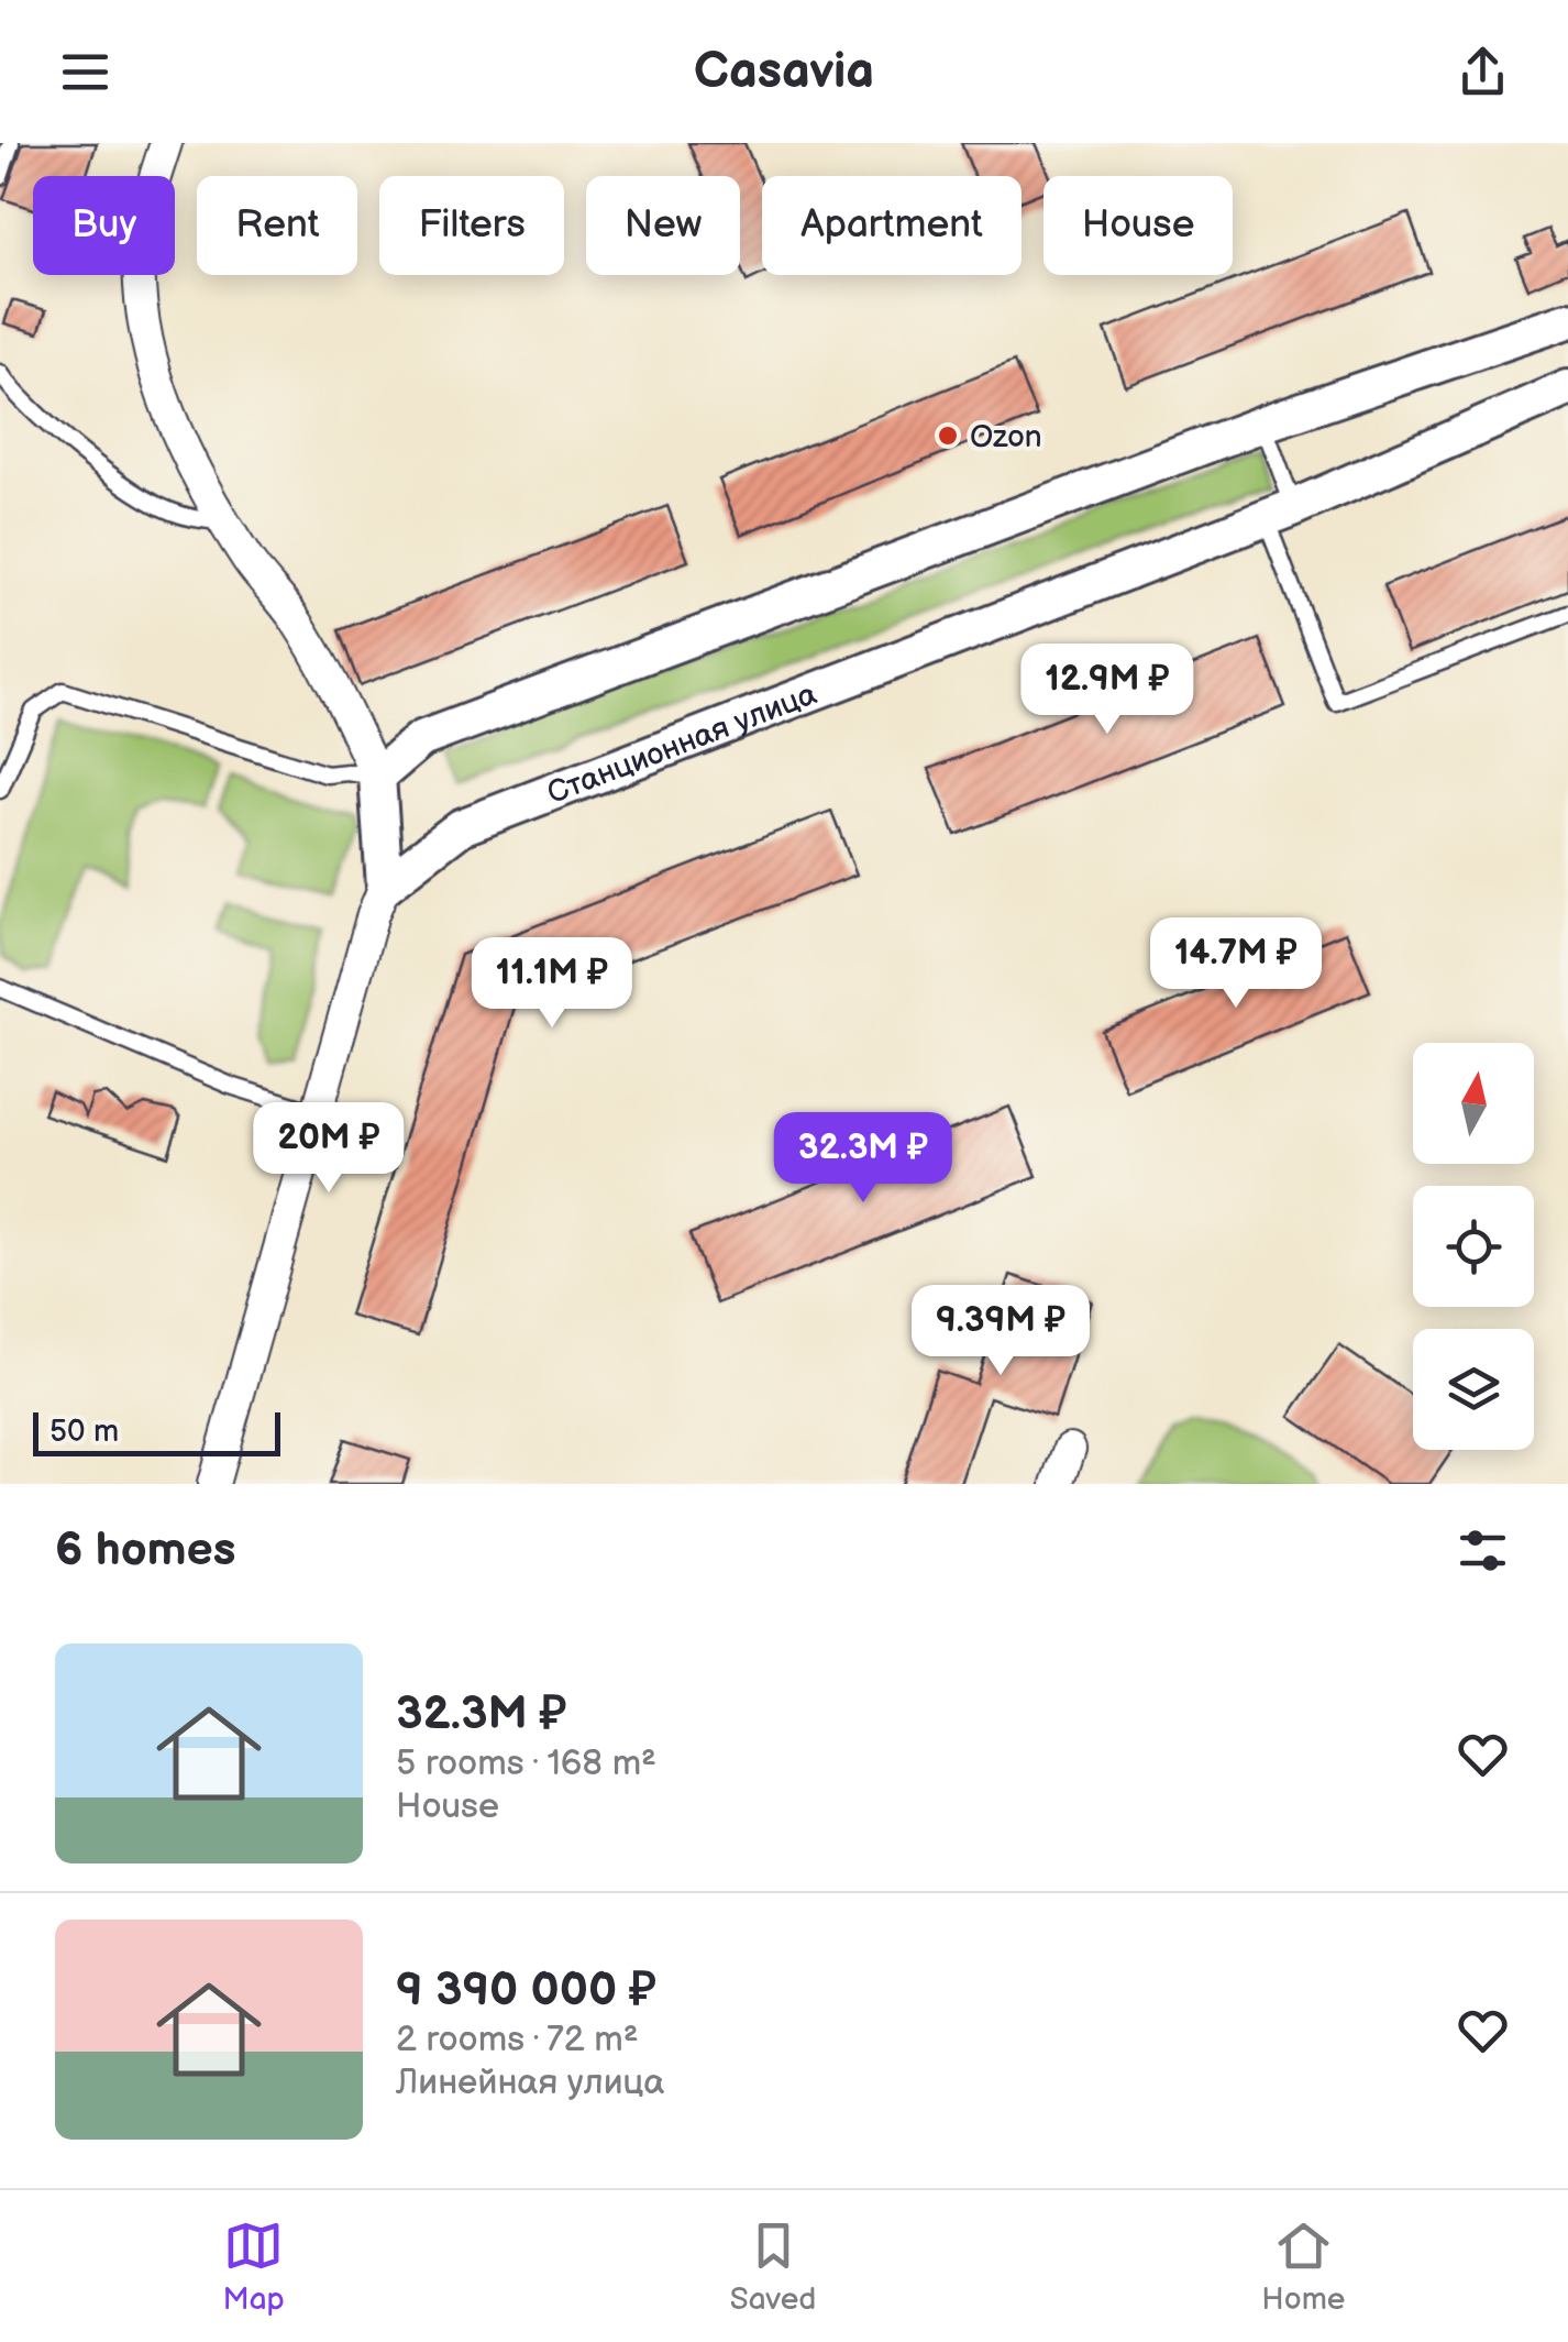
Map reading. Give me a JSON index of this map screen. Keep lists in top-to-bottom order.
{
  "streets": {
    "street": ["Станционная улица"]
  },
  "places": ["Ozon"],
  "scale_bar": "50 m",
  "north": "top",
  "page": {
    "header": "Casavia",
    "chip": [
      "Buy",
      "Rent",
      "Filters",
      "New",
      "Apartment",
      "House"
    ],
    "price": [
      "12.9M ₽",
      "14.7M ₽",
      "11.1M ₽",
      "20M ₽",
      "32.3M ₽",
      "9.39M ₽"
    ],
    "scale": "50 m",
    "heading": "6 homes",
    "list": [
      {
        "name": "32.3M ₽",
        "note": "5 rooms · 168 m² · House"
      },
      {
        "name": "9 390 000 ₽",
        "note": "2 rooms · 72 m² · Линейная улица"
      }
    ],
    "tabs": ["Map", "Saved", "Home"]
  }
}
